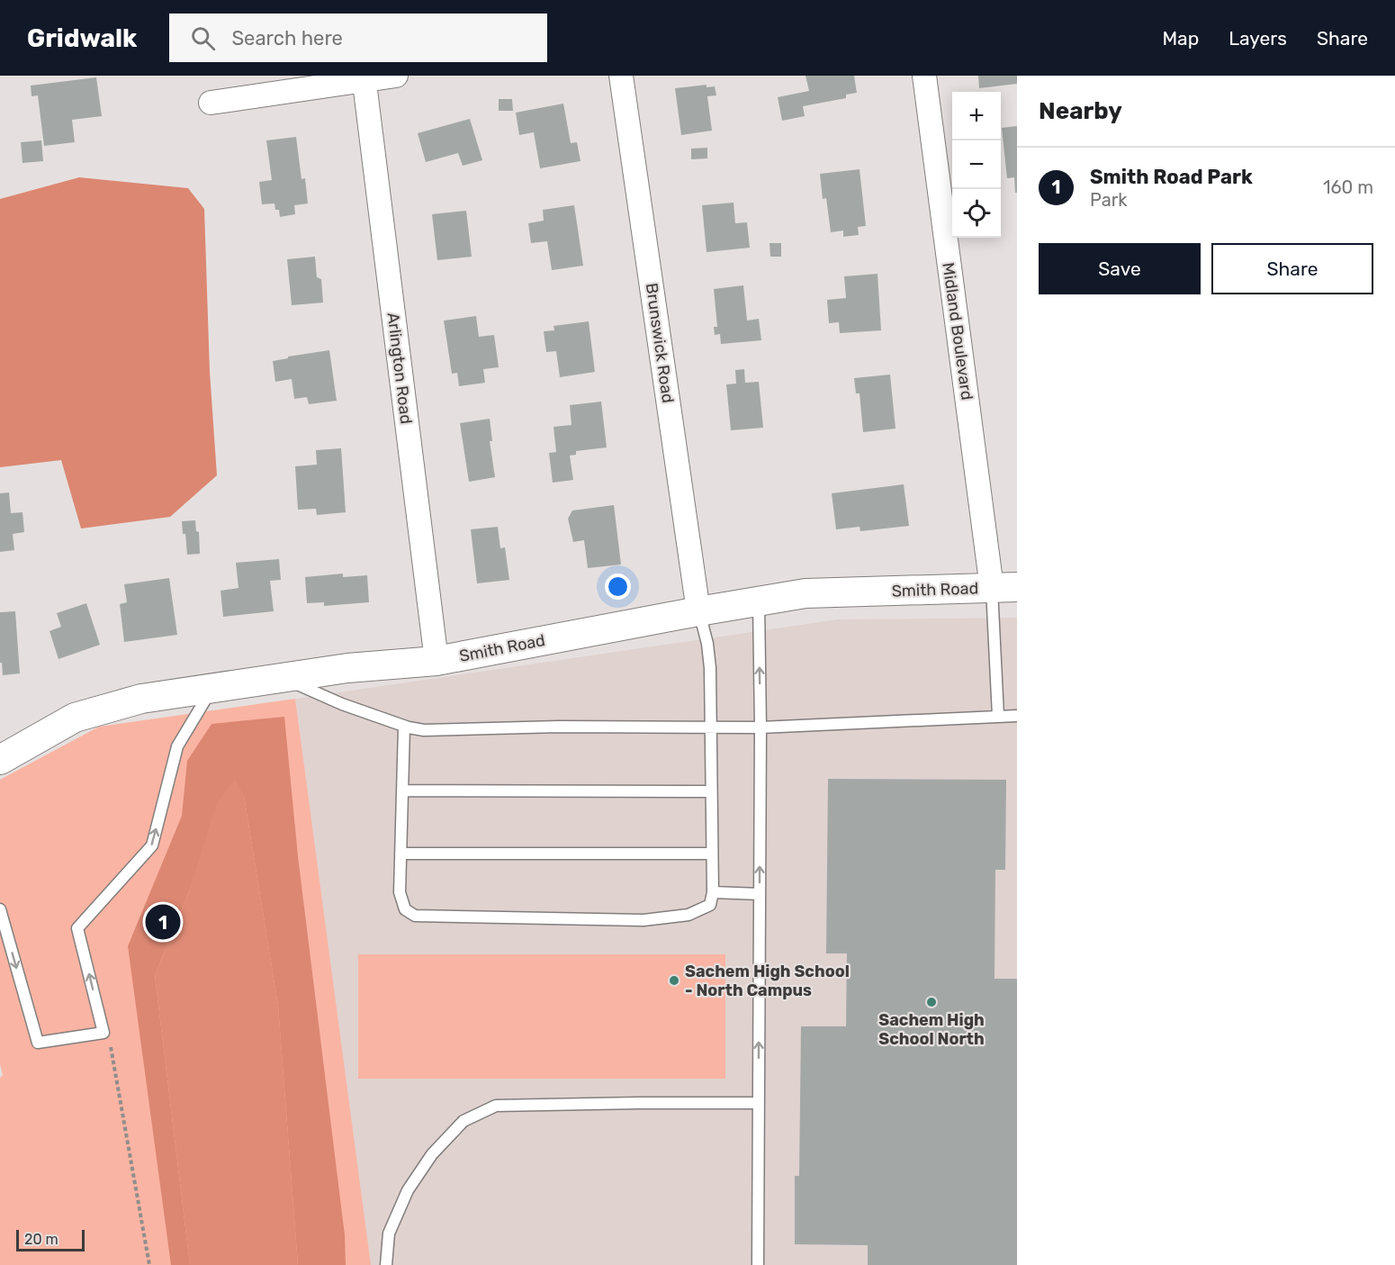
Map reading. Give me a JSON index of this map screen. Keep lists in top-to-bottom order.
{
  "streets": {
    "street": [
      "Midland Boulevard",
      "Brunswick Road",
      "Arlington Road",
      "Smith Road"
    ]
  },
  "crossings": [
    ["Midland Boulevard", "Smith Road"],
    ["Brunswick Road", "Smith Road"],
    ["Arlington Road", "Smith Road"]
  ],
  "places": ["Sachem High School - North Campus", "Sachem High School North"],
  "scale_bar": "20 m",
  "page": {
    "header": "Gridwalk",
    "search": "Search here",
    "nav": ["Map", "Layers", "Share"],
    "heading": "Nearby",
    "map_buttons": ["+", "−"],
    "list": [
      {
        "mark": "1",
        "name": "Smith Road Park",
        "note": "Park",
        "value": "160 m"
      }
    ],
    "buttons": ["Save", "Share"],
    "pins": "1",
    "scale": "20 m"
  }
}
